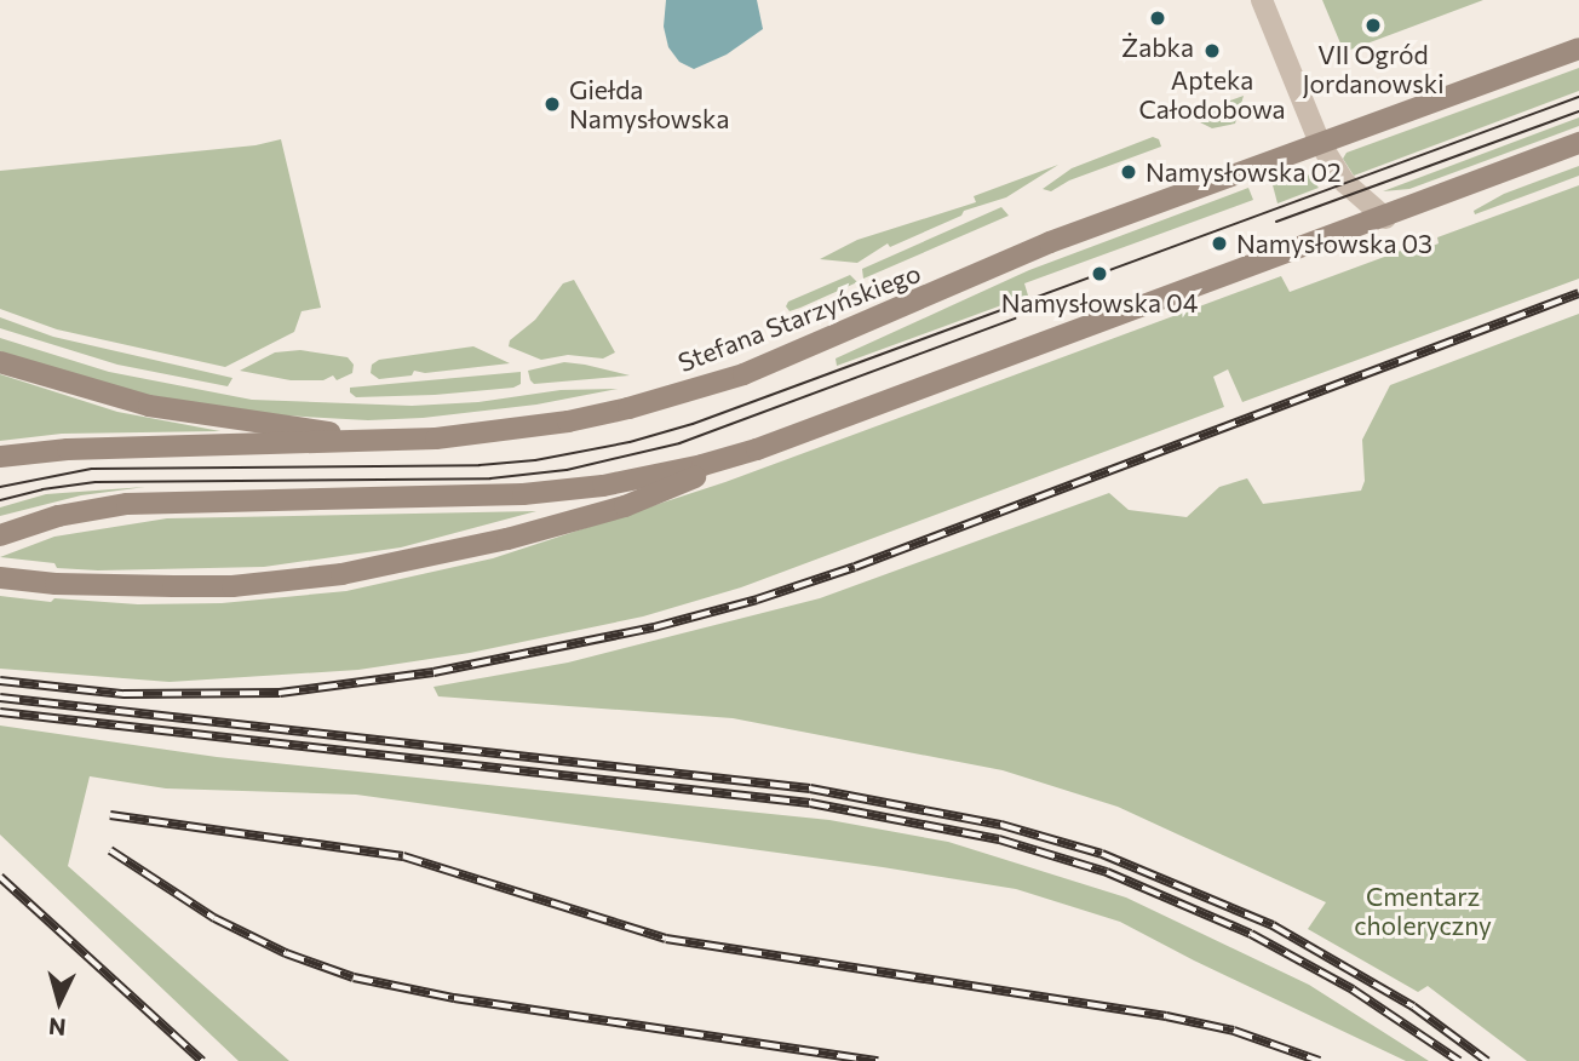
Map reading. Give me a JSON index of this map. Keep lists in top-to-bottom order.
{
  "streets": {
    "main road": ["Stefana Starzyńskiego"]
  },
  "parks": ["Cmentarz choleryczny"],
  "places": [
    "Żabka",
    "VII Ogród Jordanowski",
    "Apteka Całodobowa",
    "Giełda Namysłowska",
    "Namysłowska 02",
    "Namysłowska 03",
    "Namysłowska 04"
  ],
  "north": "bottom"
}
